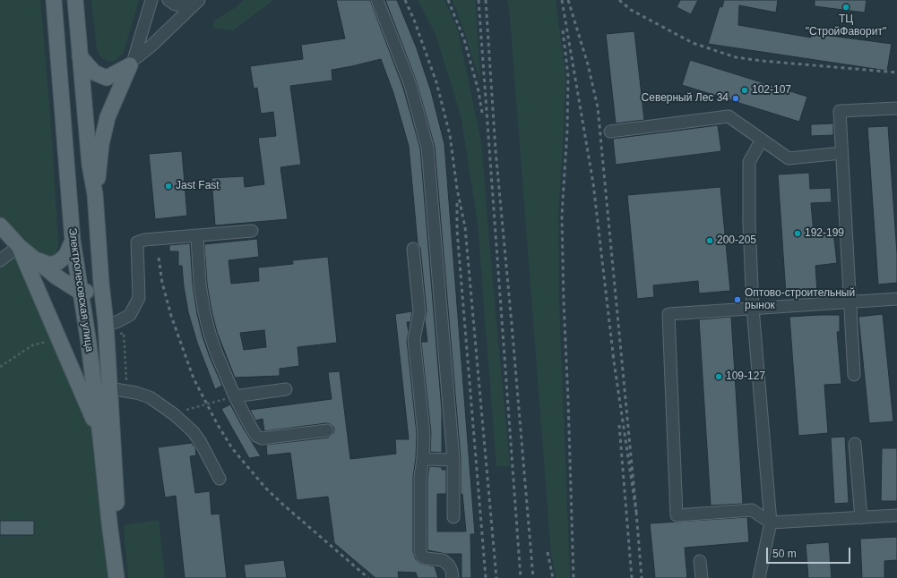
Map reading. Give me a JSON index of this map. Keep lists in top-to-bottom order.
{
  "streets": {
    "main road": ["Электролесовская улица"]
  },
  "places": [
    "ТЦ \"СтройФаворит\"",
    "102-107",
    "Северный Лес 34",
    "Jast Fast",
    "192-199",
    "200-205",
    "Оптово-строительный рынок",
    "109-127"
  ],
  "scale_bar": "50 m"
}
